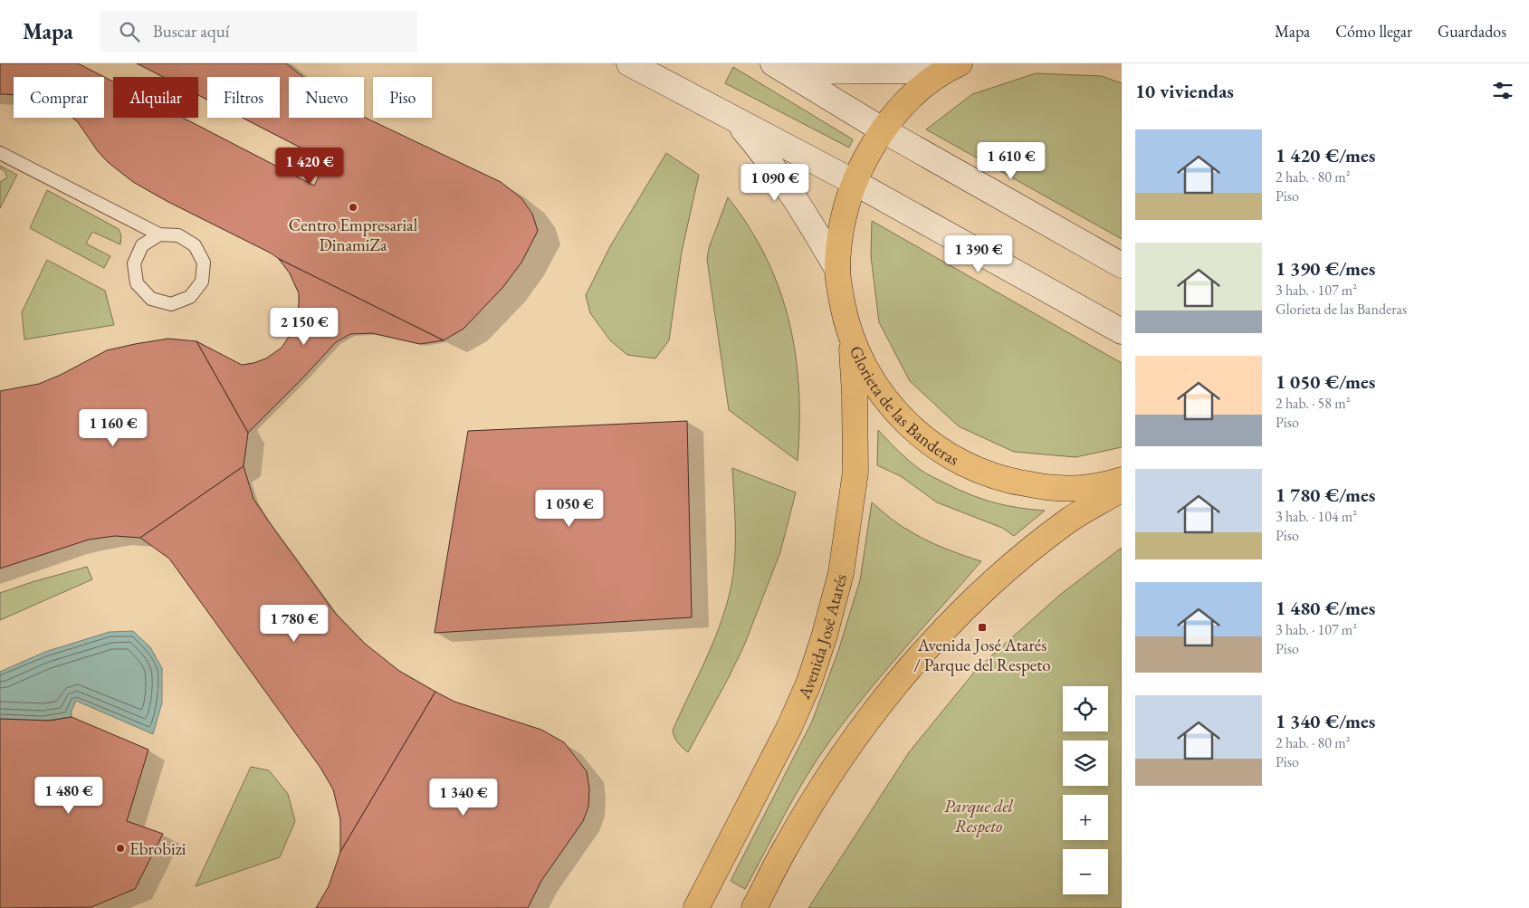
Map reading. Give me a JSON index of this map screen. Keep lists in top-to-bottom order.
{
  "streets": {
    "main road": ["Glorieta de las Banderas", "Avenida José Atarés"]
  },
  "crossings": [
    ["Glorieta de las Banderas", "Avenida José Atarés"]
  ],
  "parks": ["Parque del Respeto"],
  "places": {
    "other": ["Centro Empresarial DinamiZa", "Ebrobizi"],
    "transit": ["Avenida José Atarés / Parque del Respeto"]
  },
  "page": {
    "header": "Mapa",
    "search": "Buscar aquí",
    "nav": ["Mapa", "Cómo llegar", "Guardados"],
    "heading": "10 viviendas",
    "chip": [
      "Comprar",
      "Alquilar",
      "Filtros",
      "Nuevo",
      "Piso"
    ],
    "list": [
      {
        "name": "1 420 €/mes",
        "note": "2 hab. · 80 m² · Piso"
      },
      {
        "name": "1 390 €/mes",
        "note": "3 hab. · 107 m² · Glorieta de las Banderas"
      },
      {
        "name": "1 050 €/mes",
        "note": "2 hab. · 58 m² · Piso"
      },
      {
        "name": "1 780 €/mes",
        "note": "3 hab. · 104 m² · Piso"
      },
      {
        "name": "1 480 €/mes",
        "note": "3 hab. · 107 m² · Piso"
      },
      {
        "name": "1 340 €/mes",
        "note": "2 hab. · 80 m² · Piso"
      }
    ],
    "price": [
      "1 610 €",
      "1 420 €",
      "1 090 €",
      "1 390 €",
      "2 150 €",
      "1 160 €",
      "1 050 €",
      "1 780 €",
      "1 480 €",
      "1 340 €"
    ],
    "map_buttons": ["+", "−"]
  }
}
